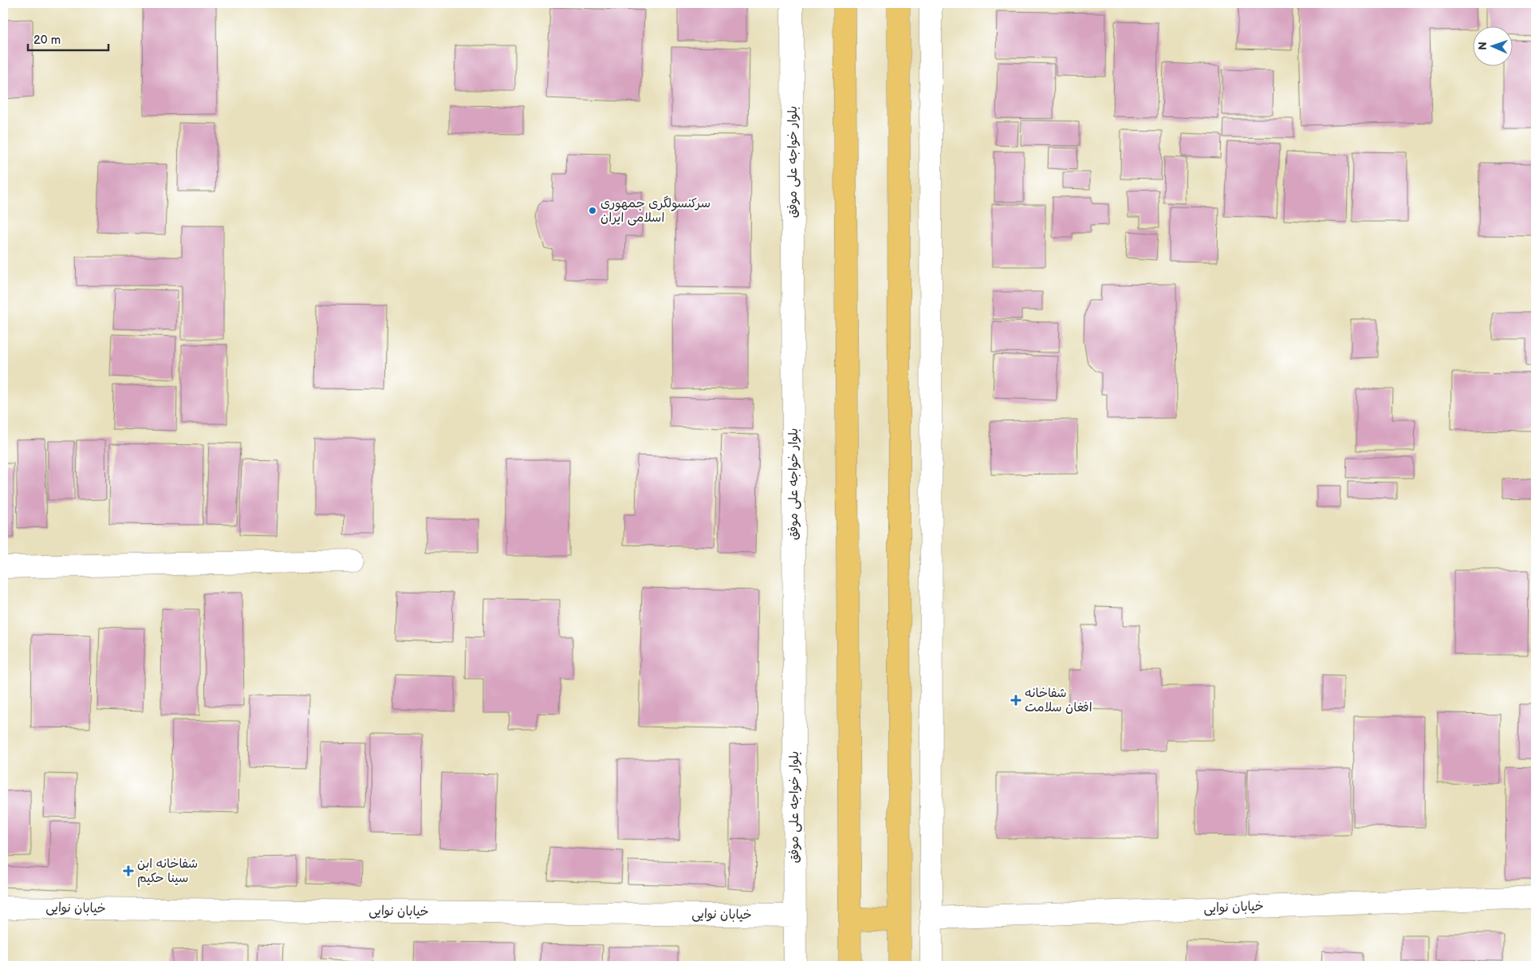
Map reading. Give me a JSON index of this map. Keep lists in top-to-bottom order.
{
  "streets": {
    "street": ["بلوار خواجه علی موفق", "خیابان نوایی"]
  },
  "crossings": [
    ["بلوار خواجه علی موفق", "خیابان نوایی"]
  ],
  "places": {
    "other": ["سرکنسولگری جمهوری اسلامی ایران"],
    "health": ["شفاخانه افغان سلامت", "شفاخانه ابن سینا حکیم"]
  },
  "scale_bar": "20 m",
  "north": "left"
}
